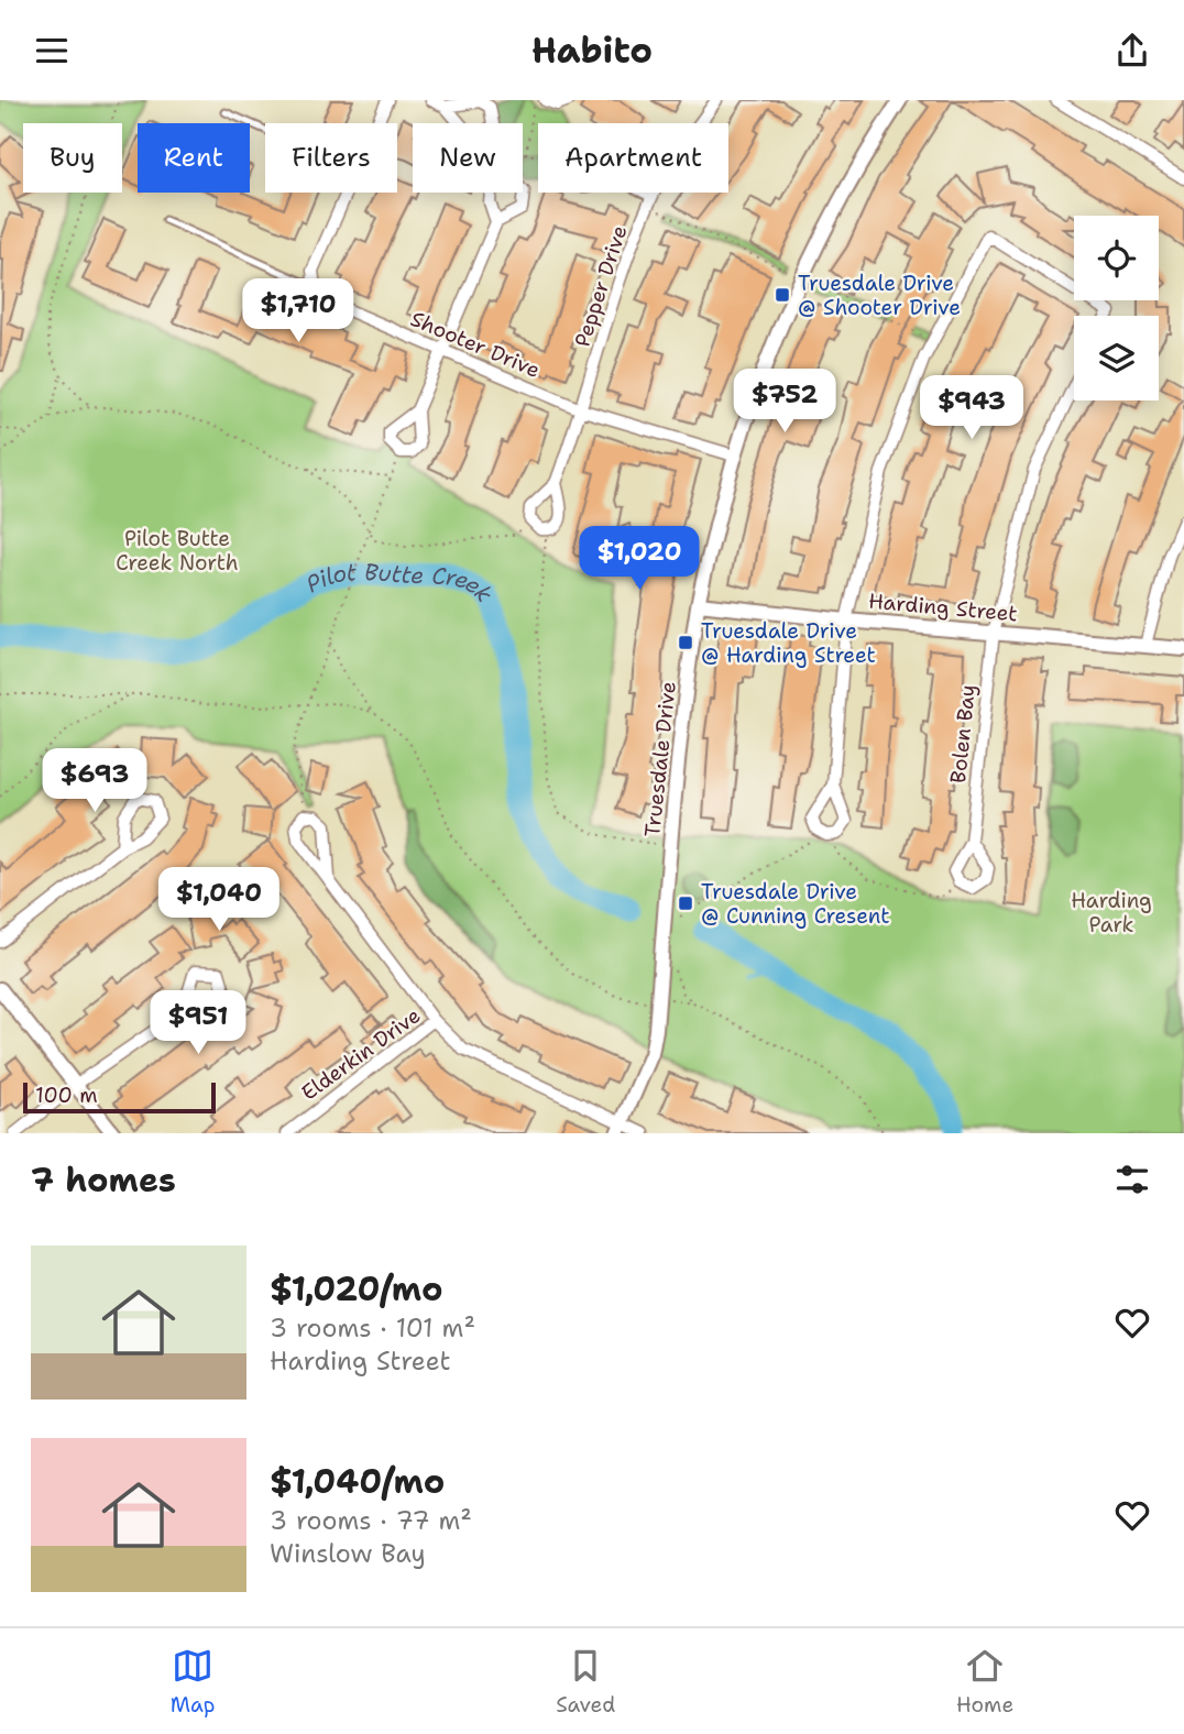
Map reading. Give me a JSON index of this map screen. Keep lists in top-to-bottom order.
{
  "streets": {
    "street": [
      "Pepper Drive",
      "Shooter Drive",
      "Harding Street",
      "Bolen Bay",
      "Truesdale Drive",
      "Elderkin Drive"
    ]
  },
  "crossings": [
    ["Pepper Drive", "Shooter Drive"],
    ["Shooter Drive", "Truesdale Drive"],
    ["Harding Street", "Bolen Bay"],
    ["Harding Street", "Truesdale Drive"],
    ["Truesdale Drive", "Elderkin Drive"]
  ],
  "water": ["Pilot Butte Creek"],
  "parks": ["Pilot Butte Creek North", "Harding Park"],
  "places": {
    "transit": ["Truesdale Drive @ Shooter Drive", "Truesdale Drive @ Harding Street", "Truesdale Drive @ Cunning Cresent"]
  },
  "scale_bar": "100 m",
  "page": {
    "header": "Habito",
    "chip": [
      "Buy",
      "Rent",
      "Filters",
      "New",
      "Apartment"
    ],
    "price": [
      "$1,710",
      "$752",
      "$943",
      "$1,020",
      "$693",
      "$1,040",
      "$951"
    ],
    "scale": "100 m",
    "heading": "7 homes",
    "list": [
      {
        "name": "$1,020/mo",
        "note": "3 rooms · 101 m² · Harding Street"
      },
      {
        "name": "$1,040/mo",
        "note": "3 rooms · 77 m² · Winslow Bay"
      }
    ],
    "tabs": ["Map", "Saved", "Home"]
  }
}
